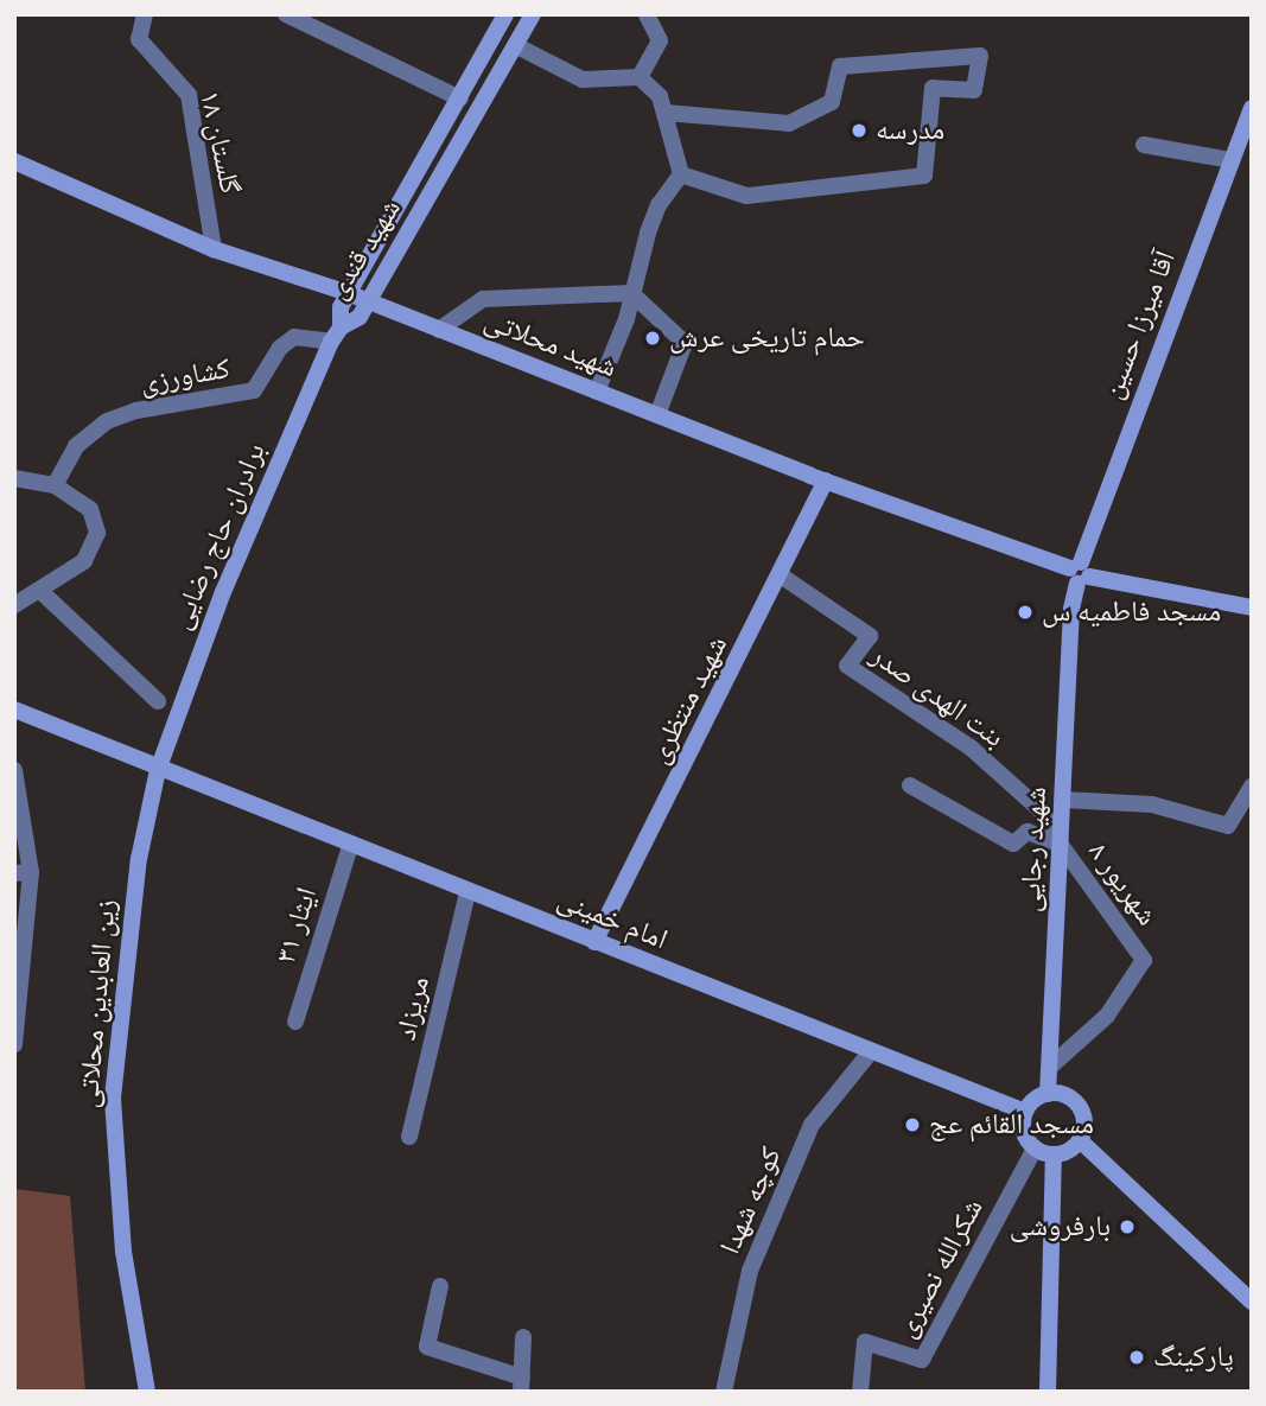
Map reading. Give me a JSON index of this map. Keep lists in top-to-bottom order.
{
  "streets": {
    "main road": [
      "شهید قندی",
      "آقا میرزا حسین",
      "شهید محلاتی",
      "برادران حاج رضایی",
      "شهید منتظری",
      "شهید رجایی",
      "امام خمینی",
      "زین العابدین محلاتی"
    ],
    "street": [
      "گلستان ۱۸",
      "کشاورزی",
      "بنت الهدی صدر",
      "۸ شهریور",
      "ایثار ۳۱",
      "مریزاد",
      "کوچه شهدا",
      "شکرالله نصیری"
    ]
  },
  "crossings": [
    ["گلستان ۱۸", "شهید محلاتی"],
    ["شهید قندی", "شهید محلاتی"],
    ["شهید قندی", "کشاورزی"],
    ["شهید قندی", "برادران حاج رضایی"],
    ["آقا میرزا حسین", "شهید محلاتی"],
    ["آقا میرزا حسین", "شهید رجایی"],
    ["شهید محلاتی", "شهید منتظری"],
    ["کشاورزی", "برادران حاج رضایی"],
    ["برادران حاج رضایی", "امام خمینی"],
    ["برادران حاج رضایی", "زین العابدین محلاتی"],
    ["بنت الهدی صدر", "شهید منتظری"],
    ["بنت الهدی صدر", "شهید رجایی"],
    ["بنت الهدی صدر", "۸ شهریور"],
    ["شهید منتظری", "امام خمینی"],
    ["شهید رجایی", "۸ شهریور"],
    ["شهید رجایی", "امام خمینی"],
    ["شهید رجایی", "شکرالله نصیری"],
    ["امام خمینی", "ایثار ۳۱"],
    ["امام خمینی", "زین العابدین محلاتی"],
    ["امام خمینی", "مریزاد"],
    ["امام خمینی", "کوچه شهدا"],
    ["امام خمینی", "شکرالله نصیری"]
  ],
  "places": [
    "مدرسه",
    "حمام تاریخی عرش",
    "مسجد فاطمیه س",
    "مسجد القائم عج",
    "بارفروشی",
    "پارکینگ"
  ]
}
